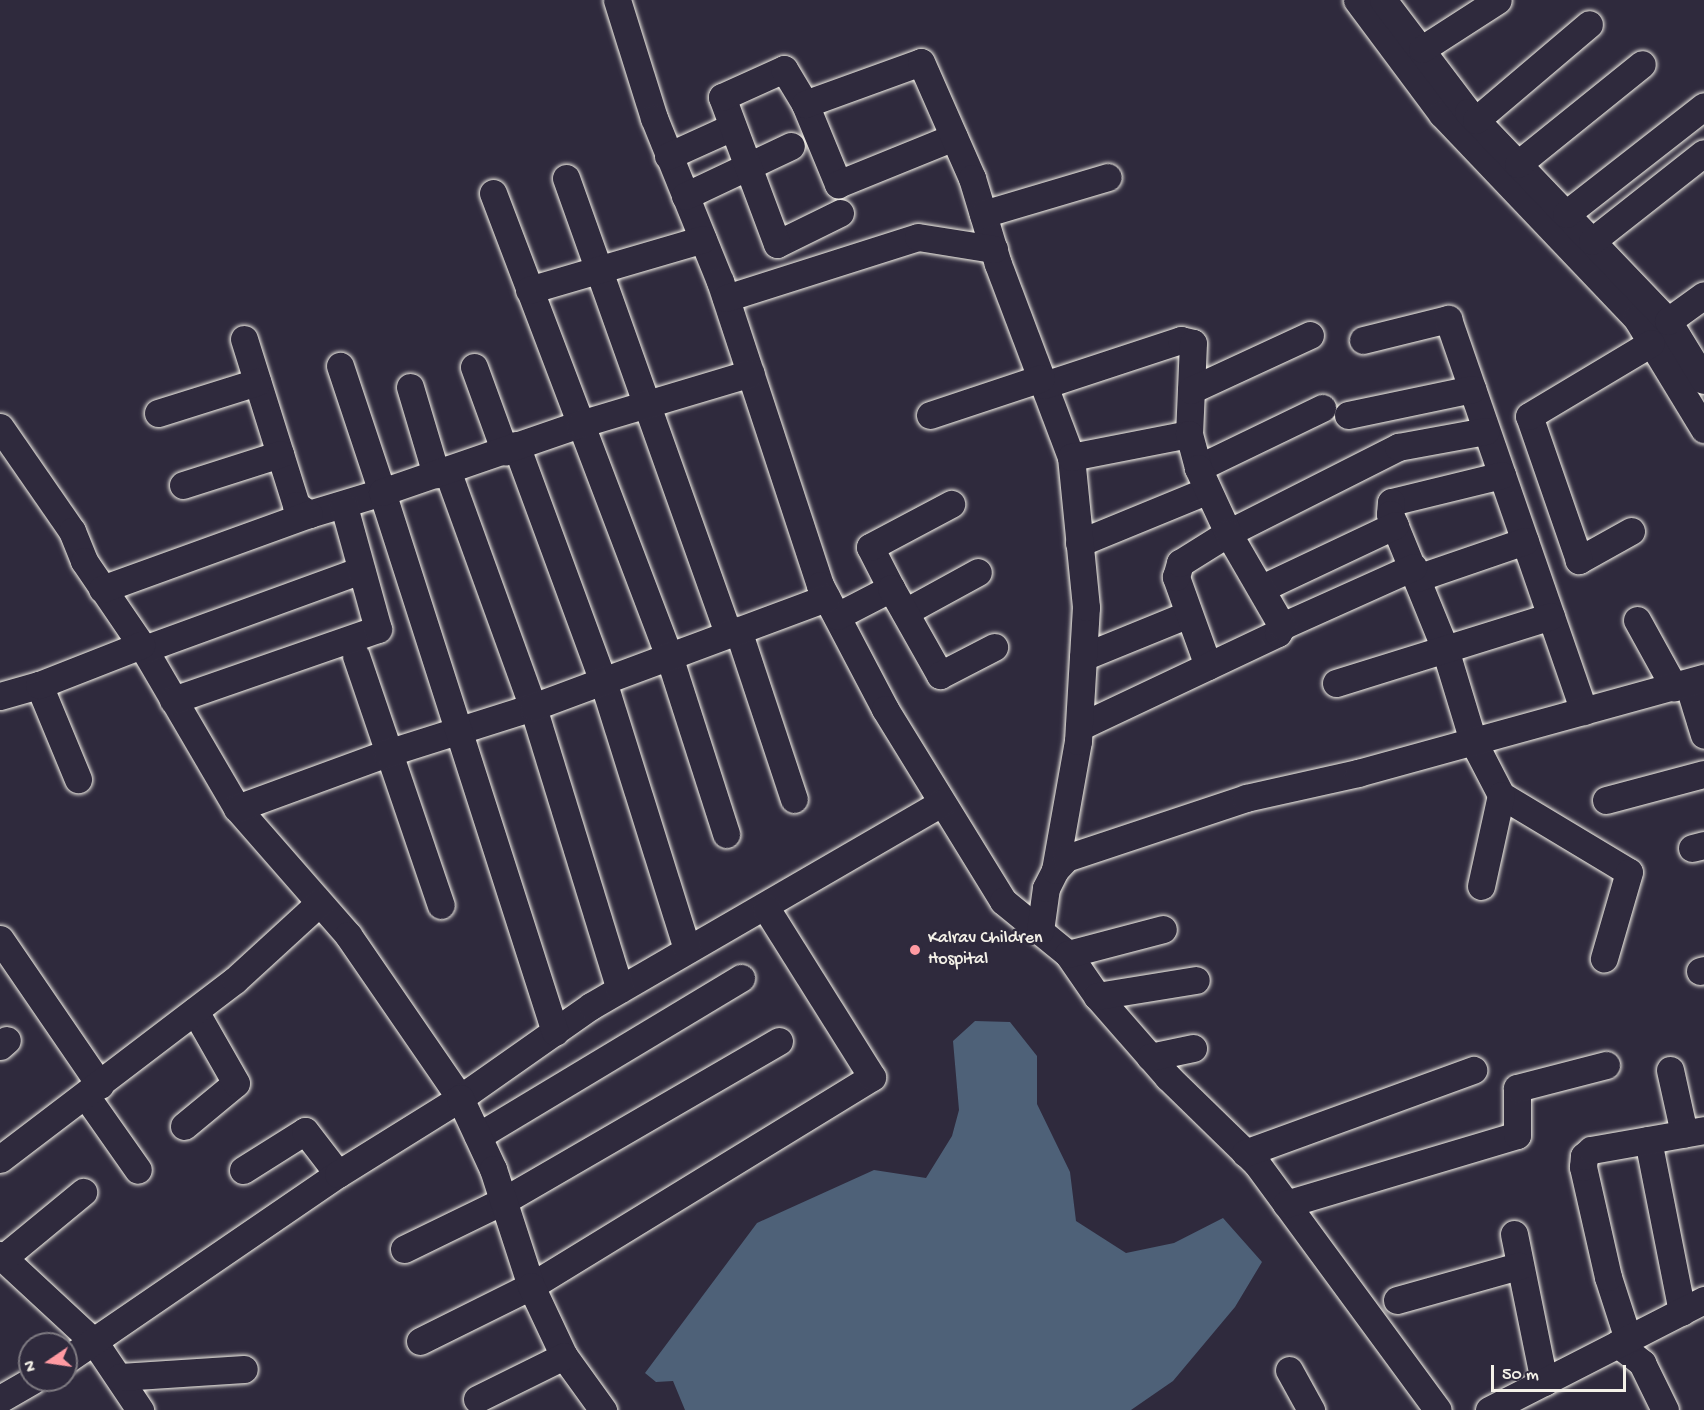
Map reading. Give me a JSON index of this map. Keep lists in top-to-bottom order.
{
  "places": ["Kalrav Children Hospital"],
  "scale_bar": "50 m",
  "north": "left"
}
